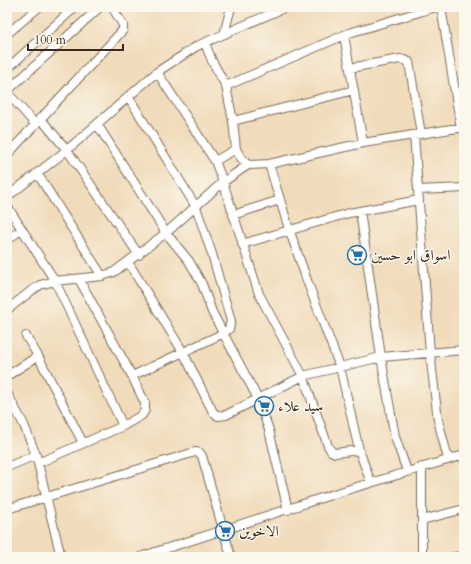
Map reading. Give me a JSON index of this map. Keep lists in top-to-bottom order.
{
  "places": {
    "supermarket": ["اسواق ابو حسين", "سيد علاء", "الاخوين"]
  },
  "scale_bar": "100 m"
}
